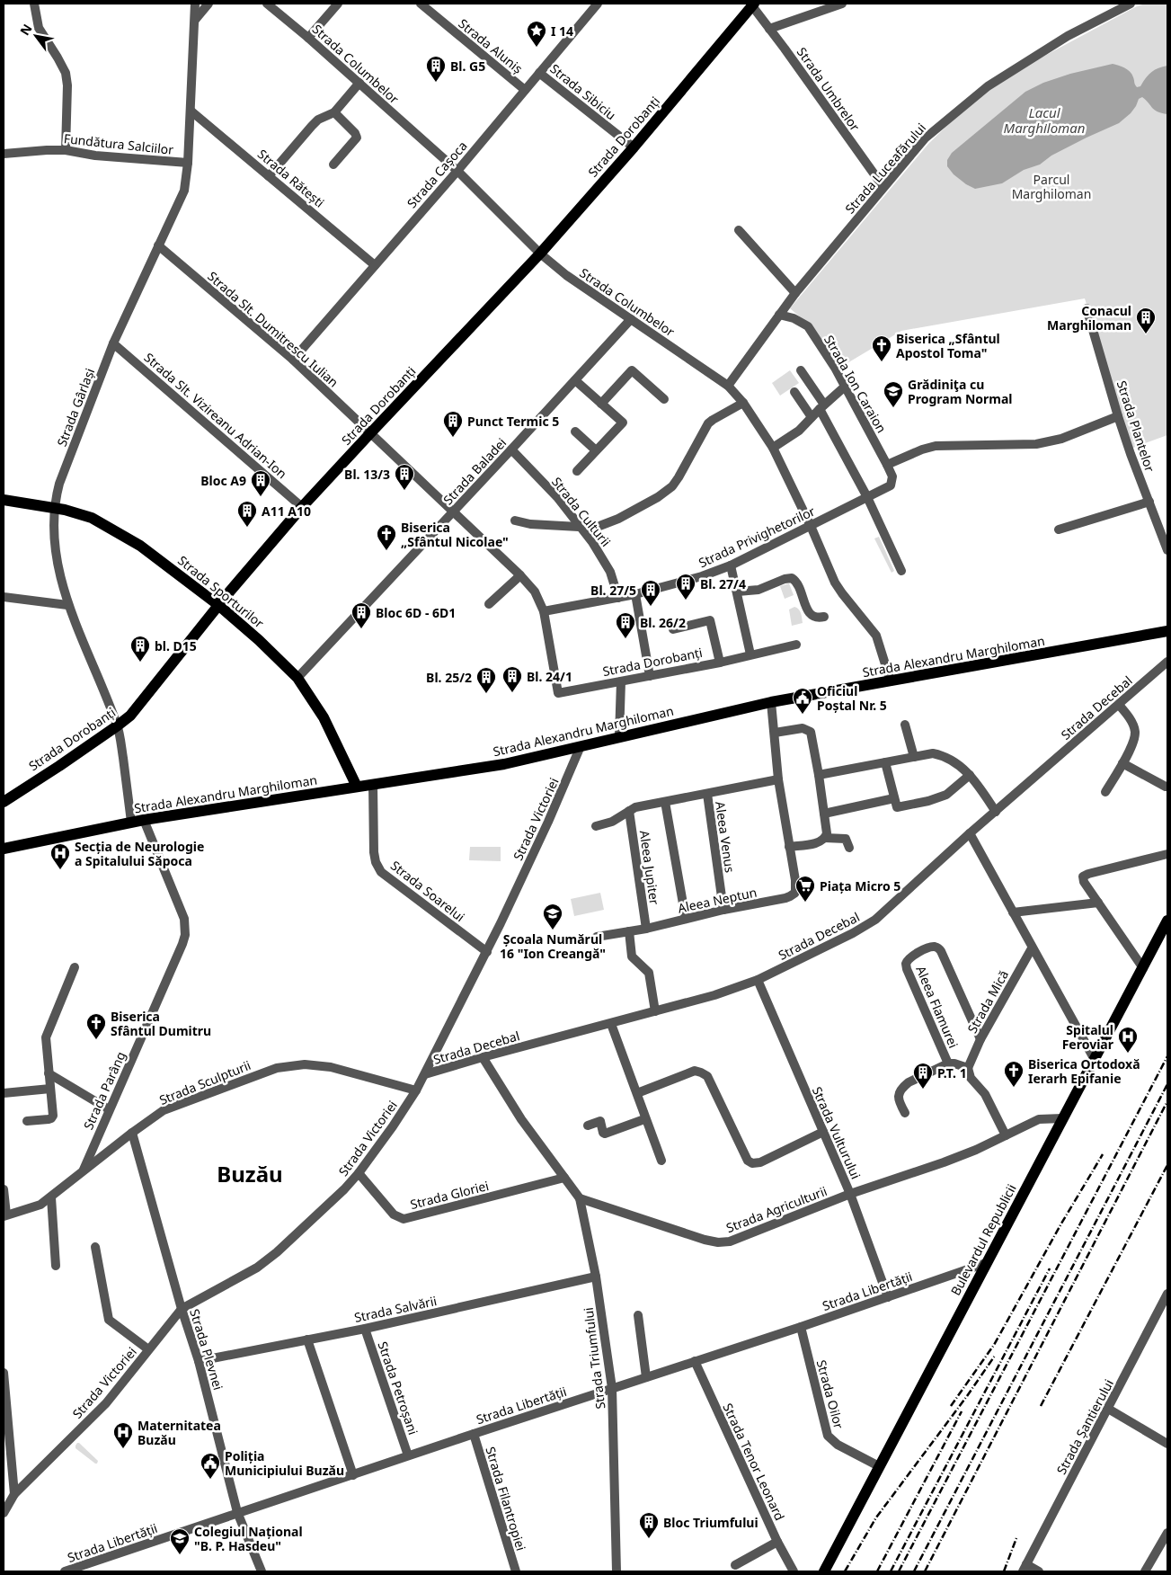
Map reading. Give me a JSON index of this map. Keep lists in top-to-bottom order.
{
  "streets": {
    "main road": [
      "Strada Dorobanți",
      "Strada Sporturilor",
      "Strada Alexandru Marghiloman",
      "Bulevardul Republicii"
    ],
    "street": [
      "Strada Aluniș",
      "Strada Columbelor",
      "Strada Umbrelor",
      "Strada Sibiciu",
      "Fundătura Salciilor",
      "Strada Luceafărului",
      "Strada Cașoca",
      "Strada Rătești",
      "Strada Slt. Dumitrescu Iulian",
      "Strada Ion Caraion",
      "Strada Gârlași",
      "Strada Slt. Vizireanu Adrian-Ion",
      "Strada Plantelor",
      "Strada Baladei",
      "Strada Culturii",
      "Strada Privighetorilor",
      "Strada Decebal",
      "Strada Victoriei",
      "Aleea Venus",
      "Aleea Jupiter",
      "Strada Soarelui",
      "Aleea Neptun",
      "Strada Mică",
      "Aleea Flamurei",
      "Strada Sculpturii",
      "Strada Parâng",
      "Strada Vulturului",
      "Strada Gloriei",
      "Strada Agriculturii",
      "Strada Libertății",
      "Strada Salvării",
      "Strada Plevnei",
      "Strada Triumfului",
      "Strada Petroșani",
      "Strada Oilor",
      "Strada Șantierului",
      "Strada Tenor Leonard",
      "Strada Filantropiei"
    ]
  },
  "crossings": [
    ["Strada Aluniș", "Strada Cașoca"],
    ["Strada Columbelor", "Strada Dorobanți"],
    ["Strada Columbelor", "Strada Luceafărului"],
    ["Strada Columbelor", "Strada Cașoca"],
    ["Strada Columbelor", "Strada Baladei"],
    ["Strada Columbelor", "Strada Privighetorilor"],
    ["Strada Columbelor", "Strada Alexandru Marghiloman"],
    ["Strada Umbrelor", "Strada Dorobanți"],
    ["Strada Umbrelor", "Strada Luceafărului"],
    ["Strada Sibiciu", "Strada Dorobanți"],
    ["Strada Sibiciu", "Strada Cașoca"],
    ["Strada Dorobanți", "Strada Slt. Dumitrescu Iulian"],
    ["Strada Dorobanți", "Strada Gârlași"],
    ["Strada Dorobanți", "Strada Slt. Vizireanu Adrian-Ion"],
    ["Strada Dorobanți", "Strada Sporturilor"],
    ["Fundătura Salciilor", "Strada Gârlași"],
    ["Strada Luceafărului", "Strada Ion Caraion"],
    ["Strada Cașoca", "Strada Rătești"],
    ["Strada Cașoca", "Strada Slt. Dumitrescu Iulian"],
    ["Strada Rătești", "Strada Gârlași"],
    ["Strada Slt. Dumitrescu Iulian", "Strada Gârlași"],
    ["Strada Slt. Dumitrescu Iulian", "Strada Baladei"],
    ["Strada Slt. Dumitrescu Iulian", "Strada Privighetorilor"],
    ["Strada Ion Caraion", "Strada Privighetorilor"],
    ["Strada Gârlași", "Strada Slt. Vizireanu Adrian-Ion"],
    ["Strada Gârlași", "Strada Sporturilor"],
    ["Strada Gârlași", "Strada Alexandru Marghiloman"],
    ["Strada Baladei", "Strada Culturii"],
    ["Strada Baladei", "Strada Sporturilor"],
    ["Strada Culturii", "Strada Privighetorilor"],
    ["Strada Sporturilor", "Strada Alexandru Marghiloman"],
    ["Strada Alexandru Marghiloman", "Strada Victoriei"],
    ["Strada Alexandru Marghiloman", "Strada Soarelui"],
    ["Strada Alexandru Marghiloman", "Aleea Neptun"],
    ["Strada Alexandru Marghiloman", "Strada Parâng"],
    ["Strada Decebal", "Strada Victoriei"],
    ["Strada Decebal", "Strada Vulturului"],
    ["Strada Victoriei", "Strada Soarelui"],
    ["Strada Victoriei", "Strada Sculpturii"],
    ["Strada Victoriei", "Strada Gloriei"],
    ["Strada Victoriei", "Strada Plevnei"],
    ["Aleea Venus", "Aleea Neptun"],
    ["Aleea Jupiter", "Aleea Neptun"],
    ["Strada Mică", "Aleea Flamurei"],
    ["Strada Sculpturii", "Strada Parâng"],
    ["Strada Sculpturii", "Strada Plevnei"],
    ["Strada Vulturului", "Strada Agriculturii"],
    ["Strada Vulturului", "Strada Libertății"],
    ["Strada Agriculturii", "Bulevardul Republicii"],
    ["Strada Agriculturii", "Strada Triumfului"],
    ["Bulevardul Republicii", "Strada Libertății"],
    ["Bulevardul Republicii", "Strada Oilor"],
    ["Strada Libertății", "Strada Plevnei"],
    ["Strada Libertății", "Strada Triumfului"],
    ["Strada Libertății", "Strada Petroșani"],
    ["Strada Libertății", "Strada Oilor"],
    ["Strada Libertății", "Strada Tenor Leonard"],
    ["Strada Libertății", "Strada Filantropiei"],
    ["Strada Salvării", "Strada Plevnei"],
    ["Strada Salvării", "Strada Triumfului"],
    ["Strada Salvării", "Strada Petroșani"]
  ],
  "districts": ["Buzău"],
  "water": ["Lacul Marghiloman"],
  "parks": ["Parcul Marghiloman"],
  "places": {
    "place": ["I 14"],
    "building": [
      "Bl. G5",
      "Conacul Marghiloman",
      "Punct Termic 5",
      "Bl. 13/3",
      "Bloc A9",
      "A11 A10",
      "Bl. 27/4",
      "Bl. 27/5",
      "Bloc 6D - 6D1",
      "Bl. 26/2",
      "bl. D15",
      "Bl. 24/1",
      "Bl. 25/2",
      "P.T. 1",
      "Bloc Triumfului"
    ],
    "church": [
      "Biserica „Sfântul Apostol Toma\"",
      "Biserica „Sfântul Nicolae\"",
      "Biserica Sfântul Dumitru",
      "Biserica Ortodoxă Ierarh Epifanie"
    ],
    "school or university": ["Grădiniţa cu Program Normal", "Școala Numărul 16 \"Ion Creangă\"", "Colegiul Național \"B. P. Hasdeu\""],
    "public building": ["Oficiul Poștal Nr. 5", "Poliția Municipiului Buzău"],
    "hospital": ["Secția de Neurologie a Spitalului Săpoca", "Spitalul Feroviar", "Maternitatea Buzău"],
    "supermarket": ["Piața Micro 5"]
  },
  "north": "top left"
}
